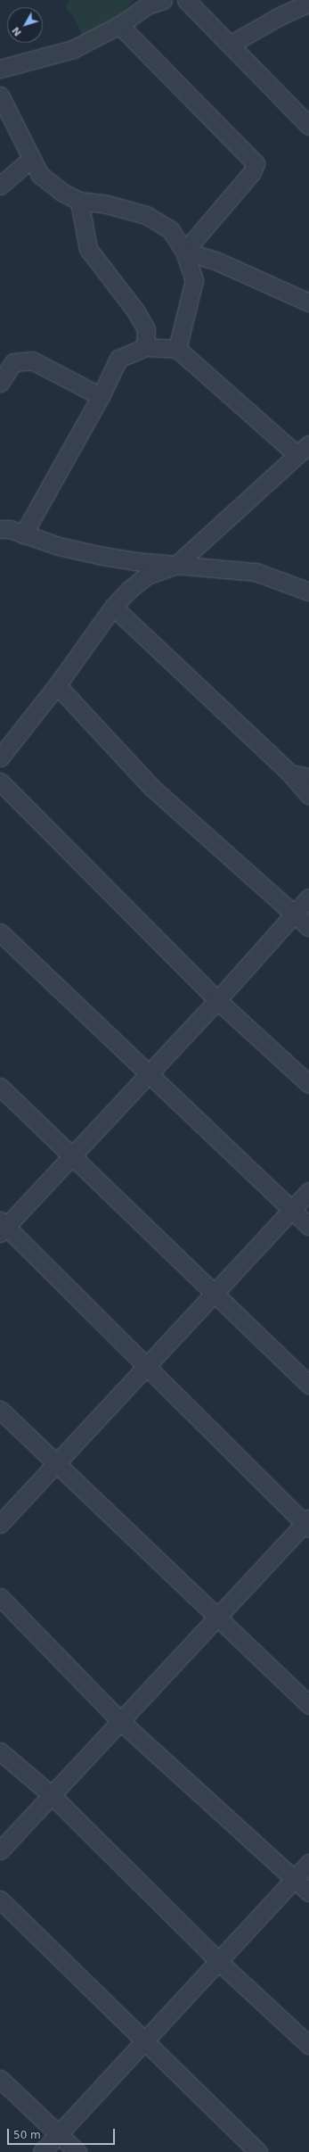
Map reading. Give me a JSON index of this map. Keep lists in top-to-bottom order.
{
  "scale_bar": "50 m",
  "north": "bottom left"
}
